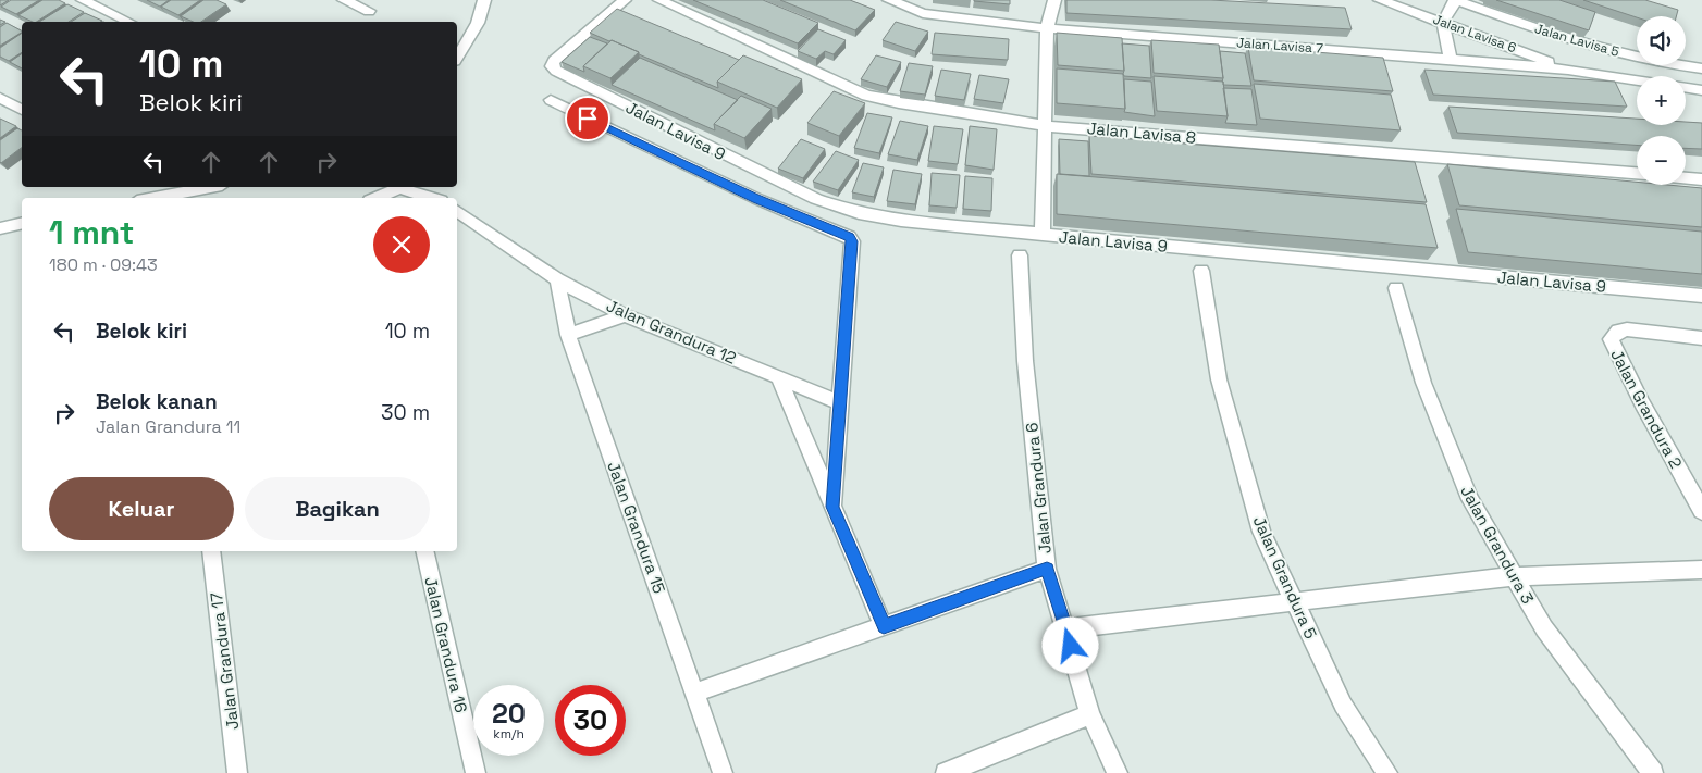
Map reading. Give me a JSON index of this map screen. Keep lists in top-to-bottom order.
{
  "streets": {
    "street": [
      "Jalan Lavisa 6",
      "Jalan Lavisa 5",
      "Jalan Lavisa 7",
      "Jalan Lavisa 9",
      "Jalan Lavisa 8",
      "Jalan Grandura 12",
      "Jalan Grandura 2",
      "Jalan Grandura 6",
      "Jalan Grandura 15",
      "Jalan Grandura 3",
      "Jalan Grandura 5",
      "Jalan Grandura 16",
      "Jalan Grandura 17"
    ]
  },
  "crossings": [
    ["Jalan Lavisa 6", "Jalan Lavisa 7"],
    ["Jalan Grandura 12", "Jalan Grandura 15"]
  ],
  "page": {
    "map_buttons": ["+", "−"],
    "turn": ["10 m", "Belok kiri"],
    "heading": ["1 mnt", "180 m · 09:43"],
    "list": [
      {
        "name": "Belok kiri",
        "value": "10 m"
      },
      {
        "name": "Belok kanan",
        "note": "Jalan Grandura 11",
        "value": "30 m"
      }
    ],
    "buttons": ["Keluar", "Bagikan"],
    "speed": "20 km/h",
    "limit": "30"
  }
}
